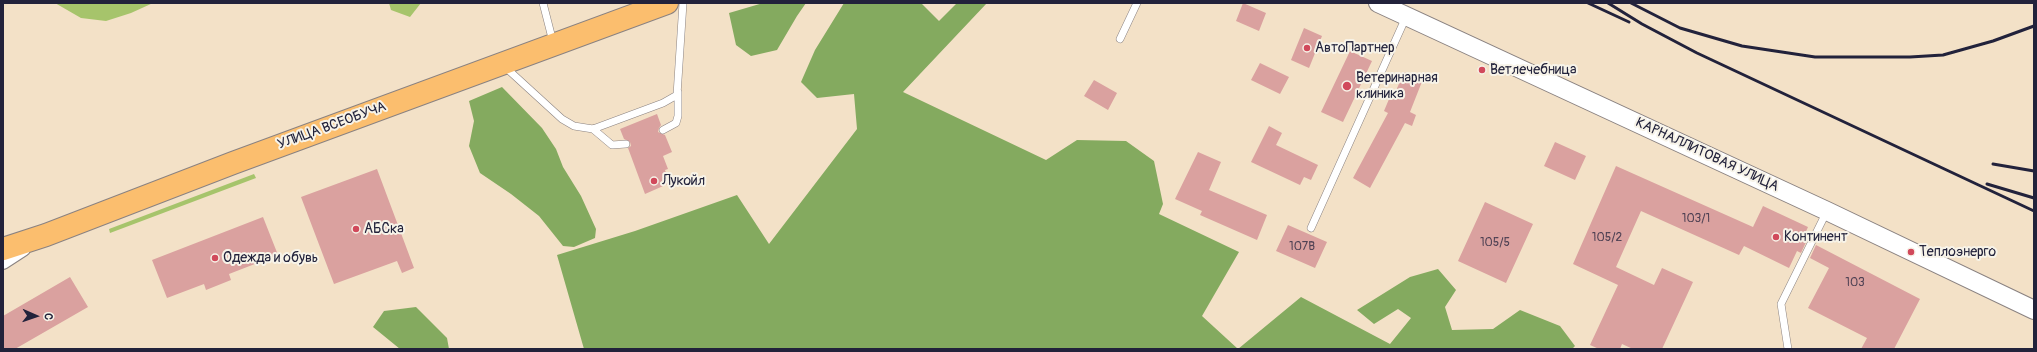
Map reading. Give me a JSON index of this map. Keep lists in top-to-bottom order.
{
  "streets": {
    "main road": ["УЛИЦА ВСЕОБУЧА"],
    "street": ["КАРНАЛЛИТОВАЯ УЛИЦА"]
  },
  "places": [
    "АвтоПартнер",
    "Ветлечебница",
    "Ветеринарная клиника",
    "Лукойл",
    "АБСка",
    "Континент",
    "Теплоэнерго",
    "Одежда и обувь"
  ],
  "house_numbers": [
    "103/1",
    "105/2",
    "105/5",
    "107В",
    "103"
  ],
  "north": "right"
}
